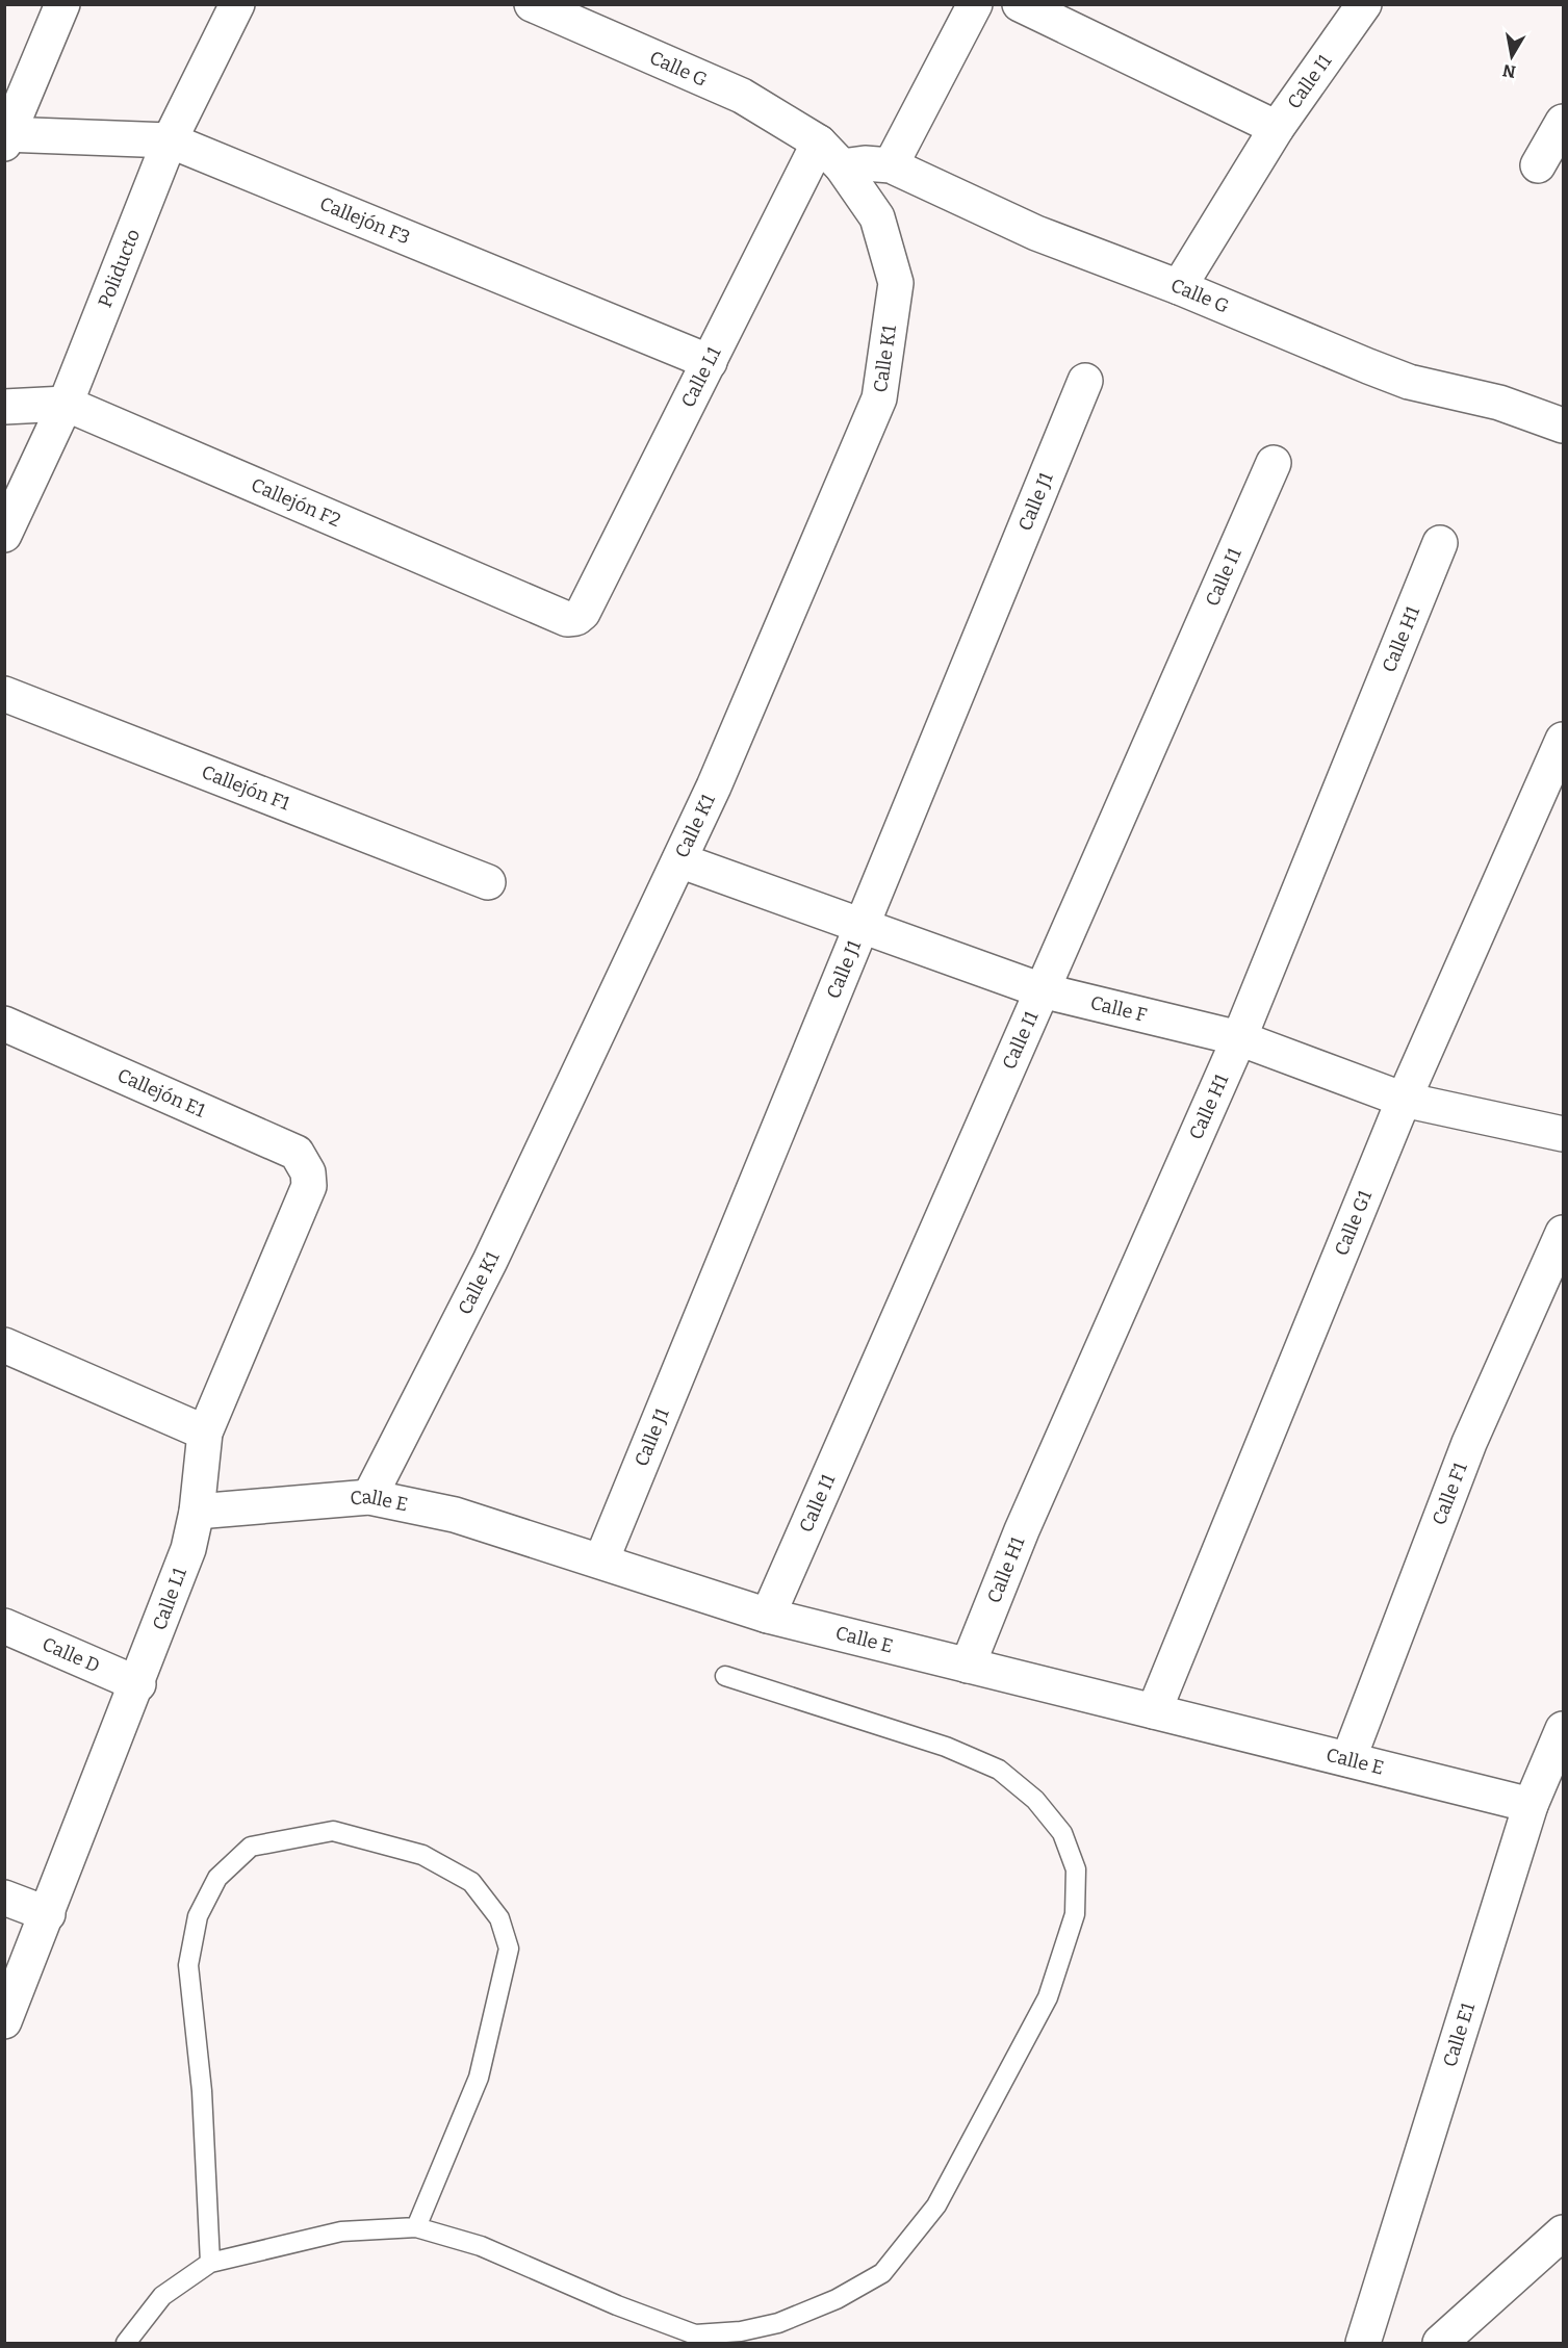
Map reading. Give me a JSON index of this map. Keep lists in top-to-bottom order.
{
  "streets": {
    "street": [
      "Calle G",
      "Calle I1",
      "Callejón F3",
      "Poliducto",
      "Calle K1",
      "Calle L1",
      "Callejón F2",
      "Calle J1",
      "Calle H1",
      "Callejón F1",
      "Calle F",
      "Callejón E1",
      "Calle G1",
      "Calle F1",
      "Calle E",
      "Calle D",
      "Calle E1"
    ]
  },
  "crossings": [
    ["Calle G", "Calle I1"],
    ["Calle G", "Calle K1"],
    ["Calle G", "Calle L1"],
    ["Calle I1", "Calle F"],
    ["Calle I1", "Calle E"],
    ["Callejón F3", "Poliducto"],
    ["Callejón F3", "Calle L1"],
    ["Poliducto", "Callejón F2"],
    ["Calle K1", "Calle L1"],
    ["Calle K1", "Calle F"],
    ["Calle K1", "Calle E"],
    ["Calle L1", "Callejón F2"],
    ["Calle L1", "Callejón E1"],
    ["Calle L1", "Calle E"],
    ["Calle L1", "Calle D"],
    ["Calle J1", "Calle F"],
    ["Calle J1", "Calle E"],
    ["Calle H1", "Calle F"],
    ["Calle H1", "Calle E"],
    ["Calle F", "Calle G1"],
    ["Calle G1", "Calle E"],
    ["Calle F1", "Calle E"],
    ["Calle E", "Calle E1"]
  ],
  "north": "bottom"
}
